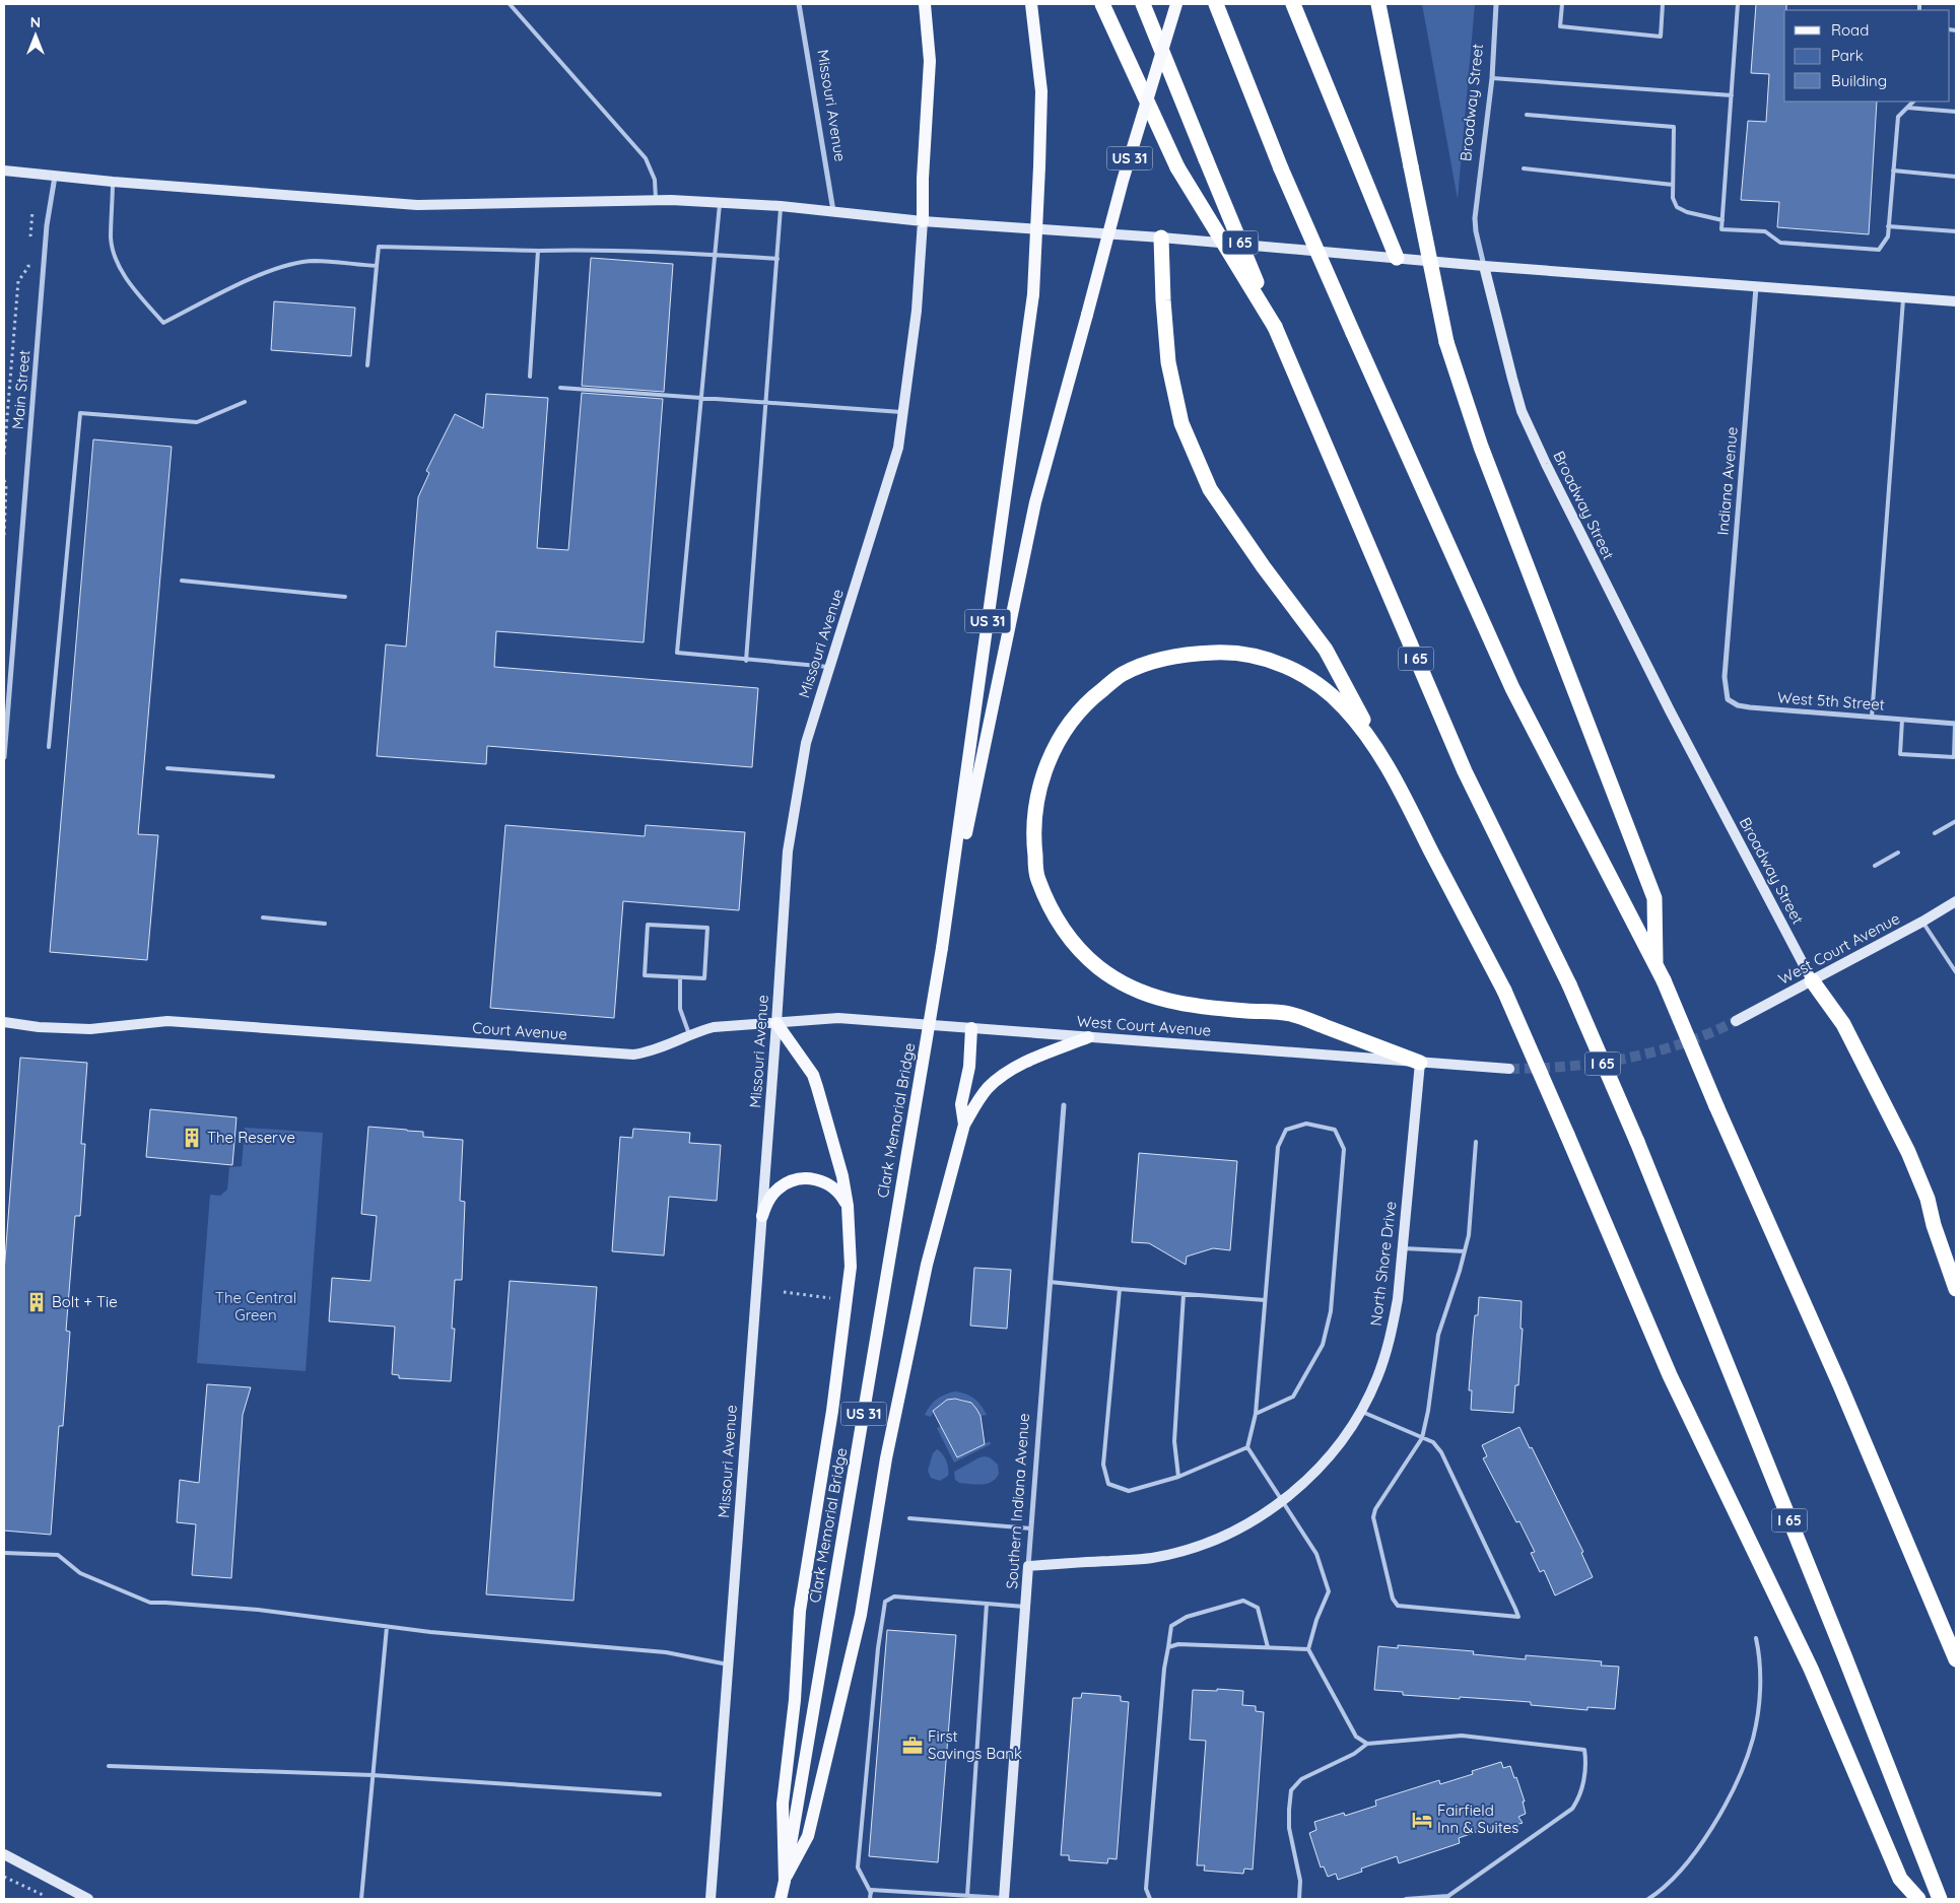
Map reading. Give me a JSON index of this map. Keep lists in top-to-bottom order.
{
  "streets": {
    "highway": ["I 65"],
    "main road": ["US 31", "Clark Memorial Bridge"],
    "street": [
      "Broadway Street",
      "Missouri Avenue",
      "Main Street",
      "Indiana Avenue",
      "West 5th Street",
      "West Court Avenue",
      "Court Avenue",
      "North Shore Drive",
      "Southern Indiana Avenue"
    ]
  },
  "crossings": [
    ["Broadway Street", "West Court Avenue"],
    ["Missouri Avenue", "West Court Avenue"],
    ["Missouri Avenue", "Court Avenue"],
    ["US 31", "Clark Memorial Bridge"],
    ["Indiana Avenue", "West 5th Street"],
    ["West Court Avenue", "Court Avenue"],
    ["West Court Avenue", "North Shore Drive"],
    ["North Shore Drive", "Southern Indiana Avenue"]
  ],
  "parks": ["The Central Green"],
  "places": {
    "building": ["The Reserve", "Bolt + Tie"],
    "office": ["First Savings Bank"],
    "hotel": ["Fairfield Inn & Suites"]
  },
  "legend": ["Road", "Park", "Building"],
  "north": "top"
}
